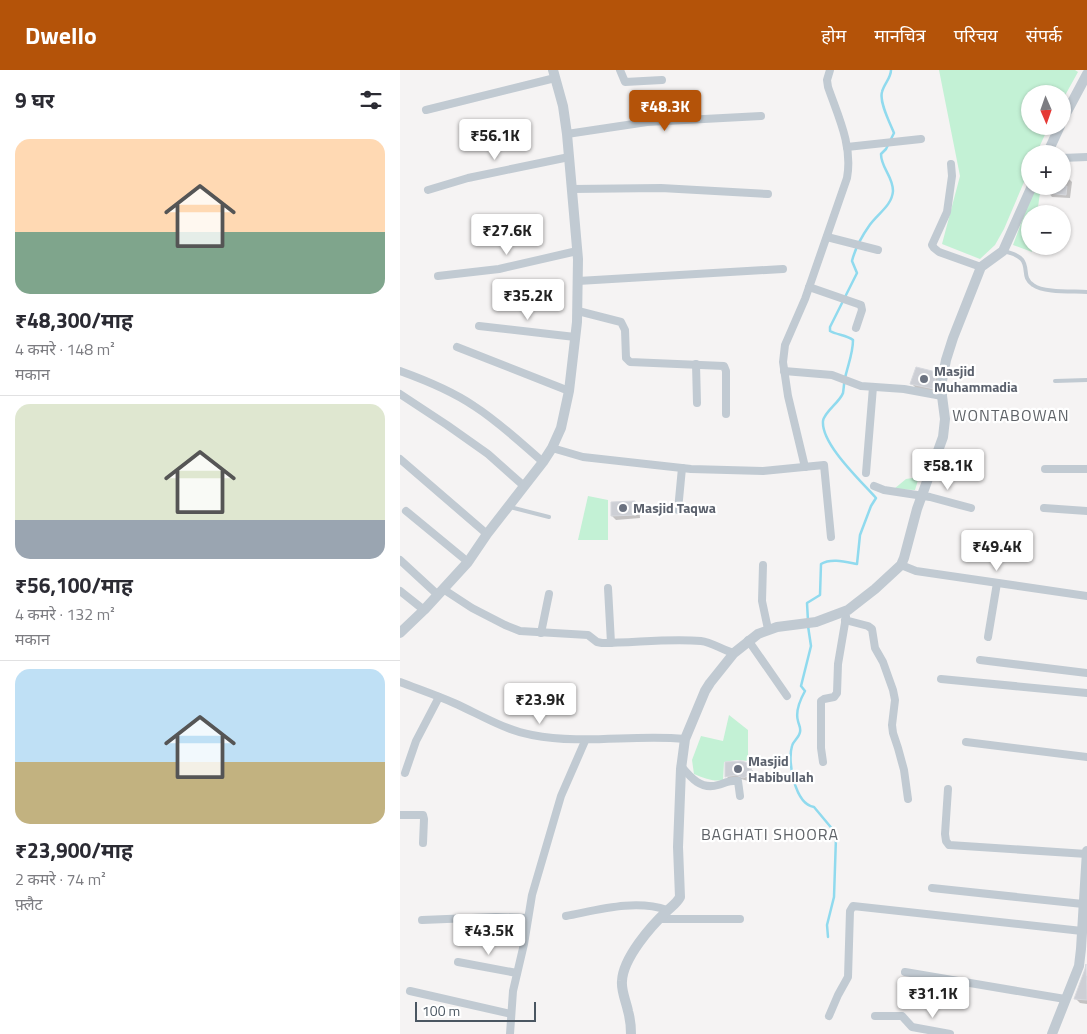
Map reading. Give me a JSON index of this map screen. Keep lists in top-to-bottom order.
{
  "districts": ["WONTABOWAN", "BAGHATI SHOORA"],
  "places": ["Masjid Muhammadia", "Masjid Taqwa", "Masjid Habibullah"],
  "scale_bar": "100 m",
  "north": "bottom",
  "page": {
    "header": "Dwello",
    "nav": [
      "होम",
      "मानचित्र",
      "परिचय",
      "संपर्क"
    ],
    "heading": "9 घर",
    "map_buttons": ["+", "−"],
    "price": [
      "₹48.3K",
      "₹56.1K",
      "₹27.6K",
      "₹35.2K",
      "₹58.1K",
      "₹49.4K",
      "₹23.9K",
      "₹43.5K",
      "₹31.1K"
    ],
    "list": [
      {
        "name": "₹48,300/माह",
        "note": "4 कमरे · 148 m² · मकान"
      },
      {
        "name": "₹56,100/माह",
        "note": "4 कमरे · 132 m² · मकान"
      },
      {
        "name": "₹23,900/माह",
        "note": "2 कमरे · 74 m² · फ़्लैट"
      }
    ],
    "scale": "100 m"
  }
}
